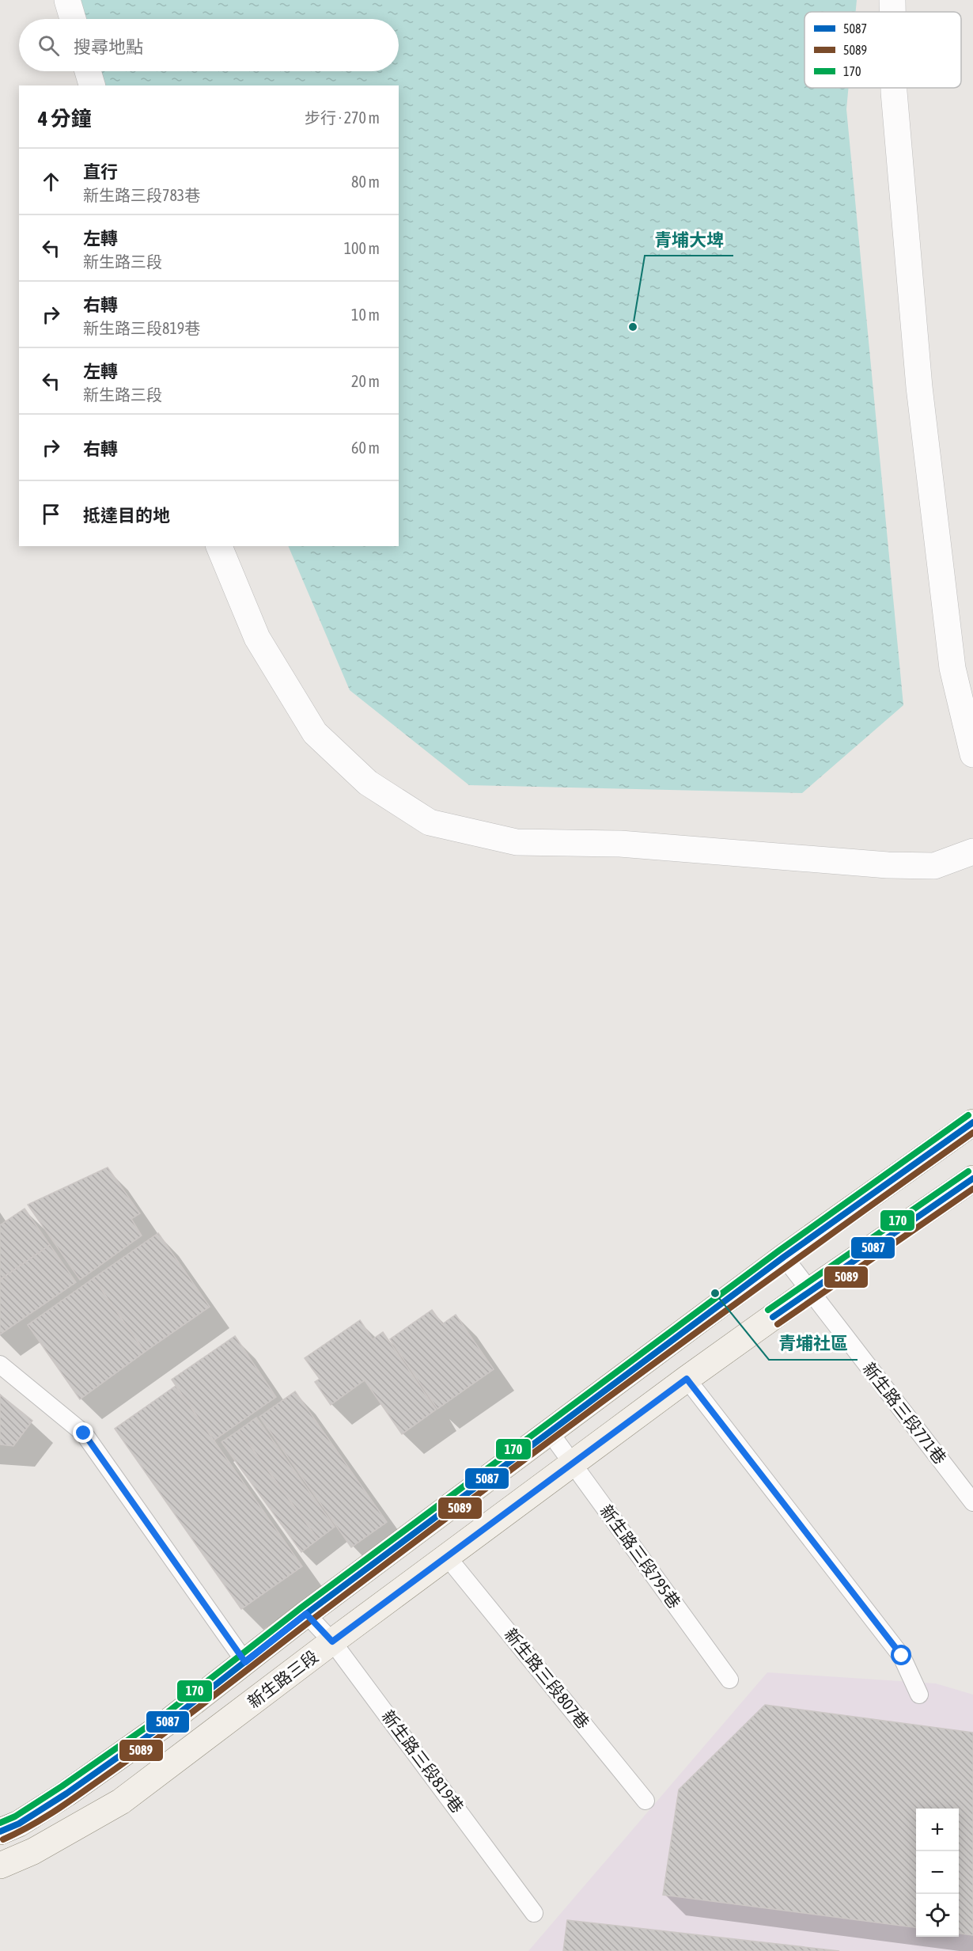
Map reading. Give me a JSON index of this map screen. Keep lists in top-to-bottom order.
{
  "streets": {
    "main road": ["新生路三段"],
    "lane": [
      "新生路三段771巷",
      "新生路三段795巷",
      "新生路三段807巷",
      "新生路三段819巷"
    ]
  },
  "crossings": [
    ["新生路三段771巷", "新生路三段"],
    ["新生路三段795巷", "新生路三段"],
    ["新生路三段807巷", "新生路三段"],
    ["新生路三段", "新生路三段819巷"]
  ],
  "places": ["青埔大埤", "青埔社區"],
  "lines": ["transit line 170", "transit line 5087", "transit line 5089"],
  "legend": ["5087", "5089", "170"],
  "page": {
    "search": "搜尋地點",
    "heading": ["4 分鐘", "步行 · 270 m"],
    "list": [
      ["直行", "新生路三段783巷", "80 m"],
      ["左轉", "新生路三段", "100 m"],
      ["右轉", "新生路三段819巷", "10 m"],
      ["左轉", "新生路三段", "20 m"],
      ["右轉", "60 m"],
      "抵達目的地"
    ],
    "map_buttons": ["+", "−"]
  }
}
